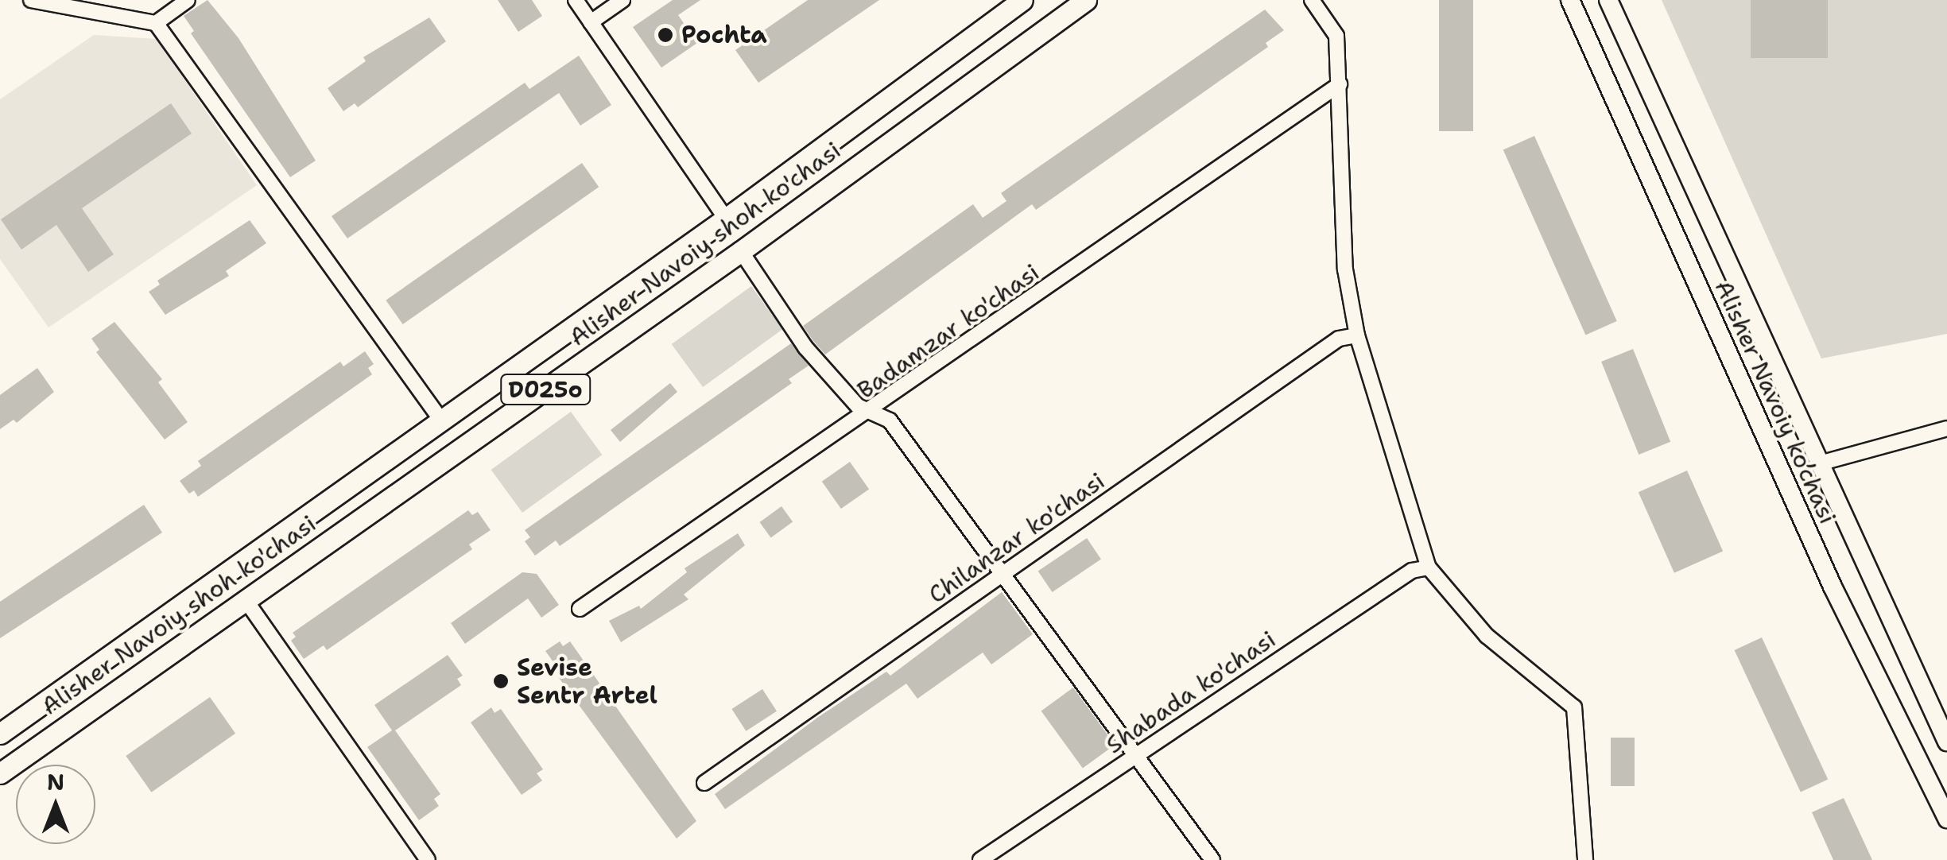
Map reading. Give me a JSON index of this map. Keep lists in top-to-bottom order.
{
  "streets": {
    "main road": ["Alisher Navoiy shoh ko'chasi", "D025o", "Alisher Navoiy ko’chasi"],
    "street": ["Badamzar ko'chasi", "Chilanzar ko'chasi", "Shabada ko'chasi"]
  },
  "places": ["Pochta", "Sevise Sentr Artel"],
  "north": "top"
}
